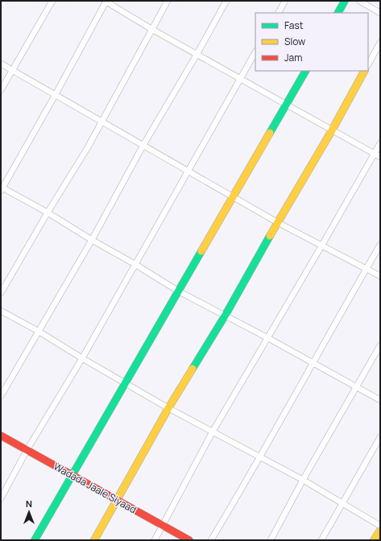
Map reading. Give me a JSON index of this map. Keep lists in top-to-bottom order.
{
  "streets": {
    "street": ["Wadada Jaale Siyaad"]
  },
  "legend": ["Fast", "Slow", "Jam"],
  "north": "top"
}
